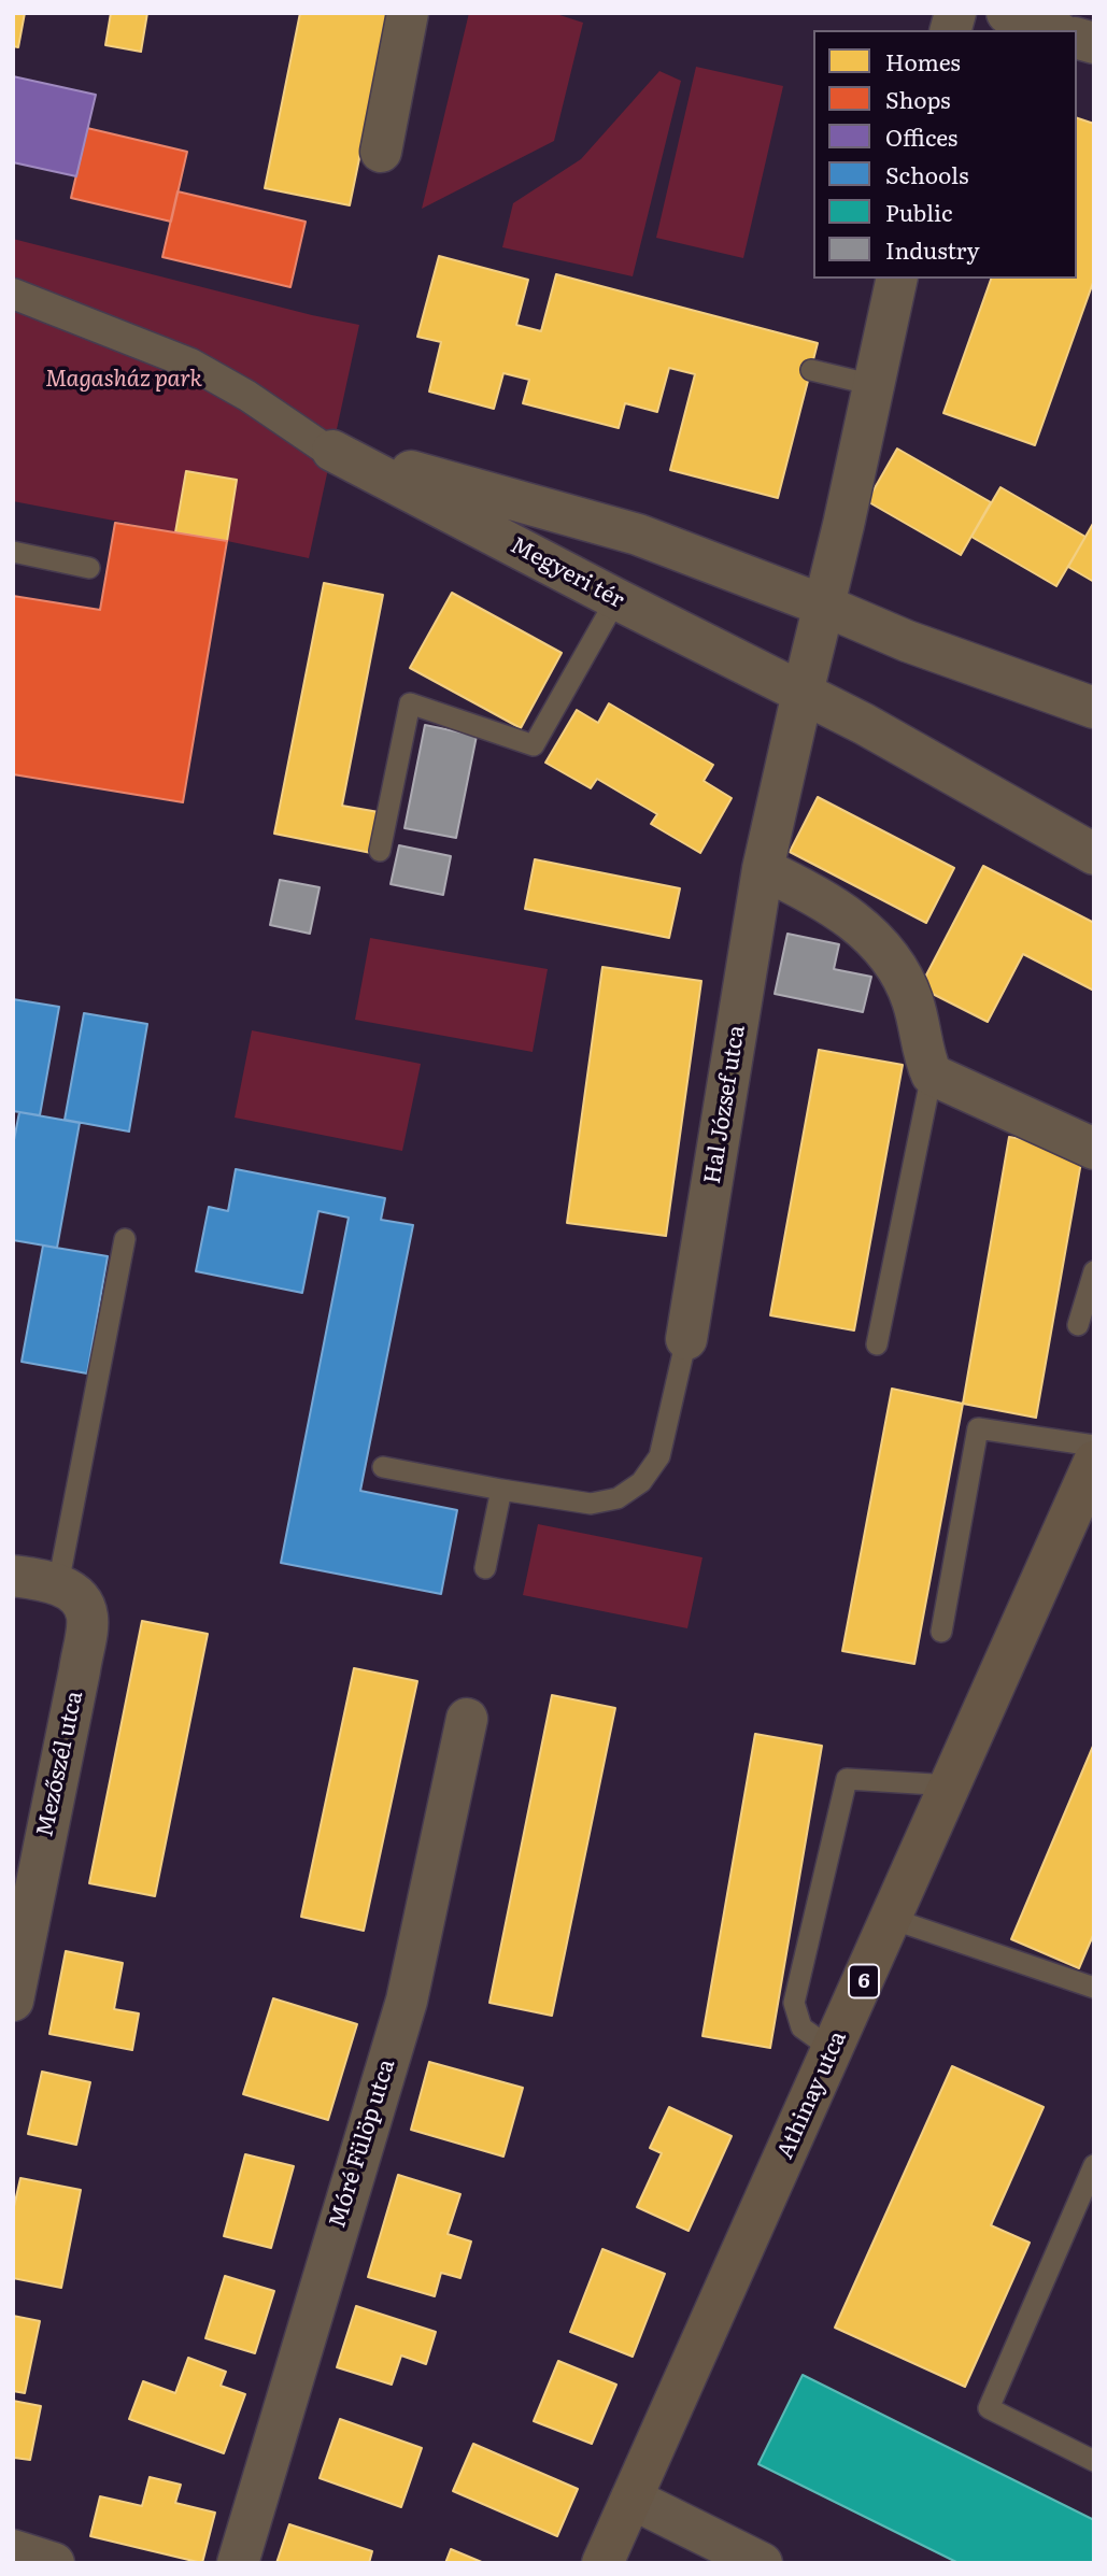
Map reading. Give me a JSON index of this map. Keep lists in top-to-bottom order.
{
  "streets": {
    "main road": ["6", "Athinay utca"],
    "street": [
      "Megyeri tér",
      "Hal József utca",
      "Mezőszél utca",
      "Móré Fülöp utca"
    ]
  },
  "crossings": [
    ["Megyeri tér", "Hal József utca"]
  ],
  "parks": ["Magasház park"],
  "legend": [
    "Homes",
    "Shops",
    "Offices",
    "Schools",
    "Public",
    "Industry"
  ]
}
